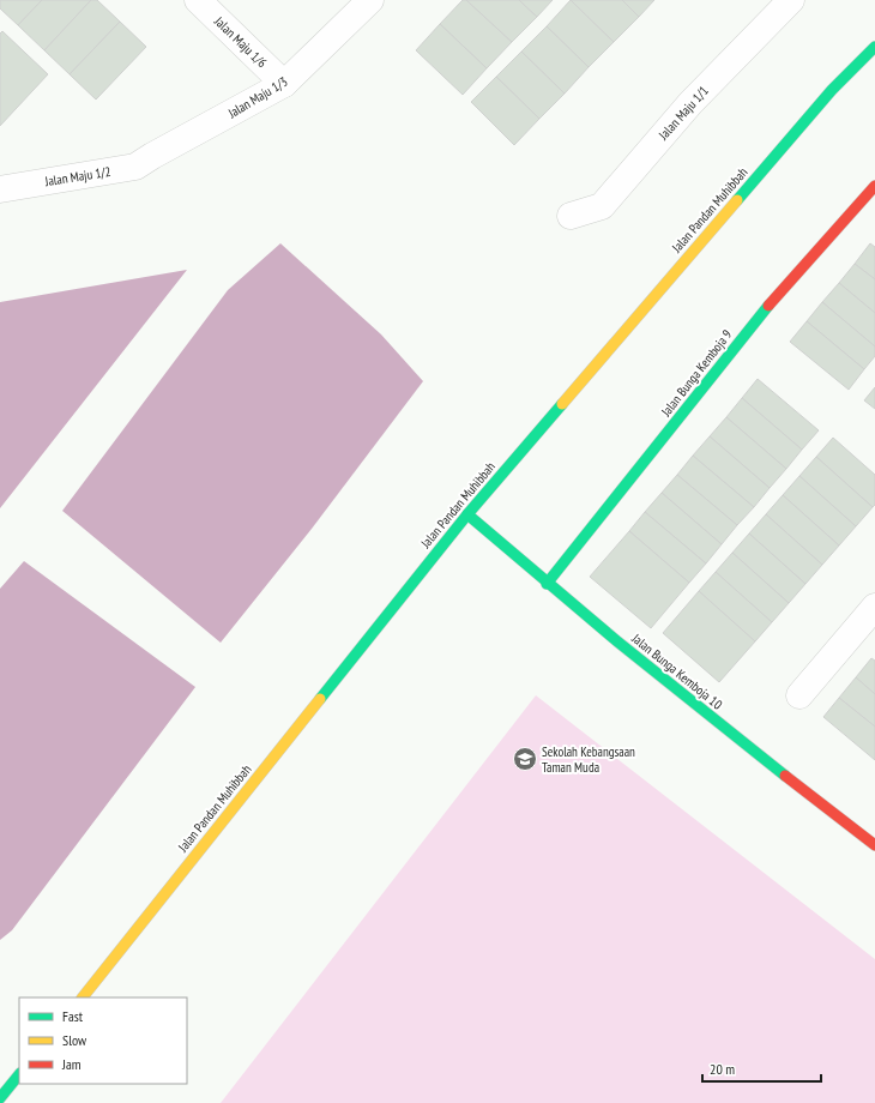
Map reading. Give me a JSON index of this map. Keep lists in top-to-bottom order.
{
  "streets": {
    "street": [
      "Jalan Maju 1/6",
      "Jalan Maju 1/3",
      "Jalan Maju 1/1",
      "Jalan Maju 1/2",
      "Jalan Pandan Muhibbah",
      "Jalan Bunga Kemboja 9",
      "Jalan Bunga Kemboja 10"
    ]
  },
  "crossings": [
    ["Jalan Maju 1/6", "Jalan Maju 1/3"],
    ["Jalan Maju 1/3", "Jalan Maju 1/2"],
    ["Jalan Pandan Muhibbah", "Jalan Bunga Kemboja 10"],
    ["Jalan Bunga Kemboja 9", "Jalan Bunga Kemboja 10"]
  ],
  "places": {
    "school or university": ["Sekolah Kebangsaan Taman Muda"]
  },
  "legend": ["Fast", "Slow", "Jam"],
  "scale_bar": "20 m"
}
